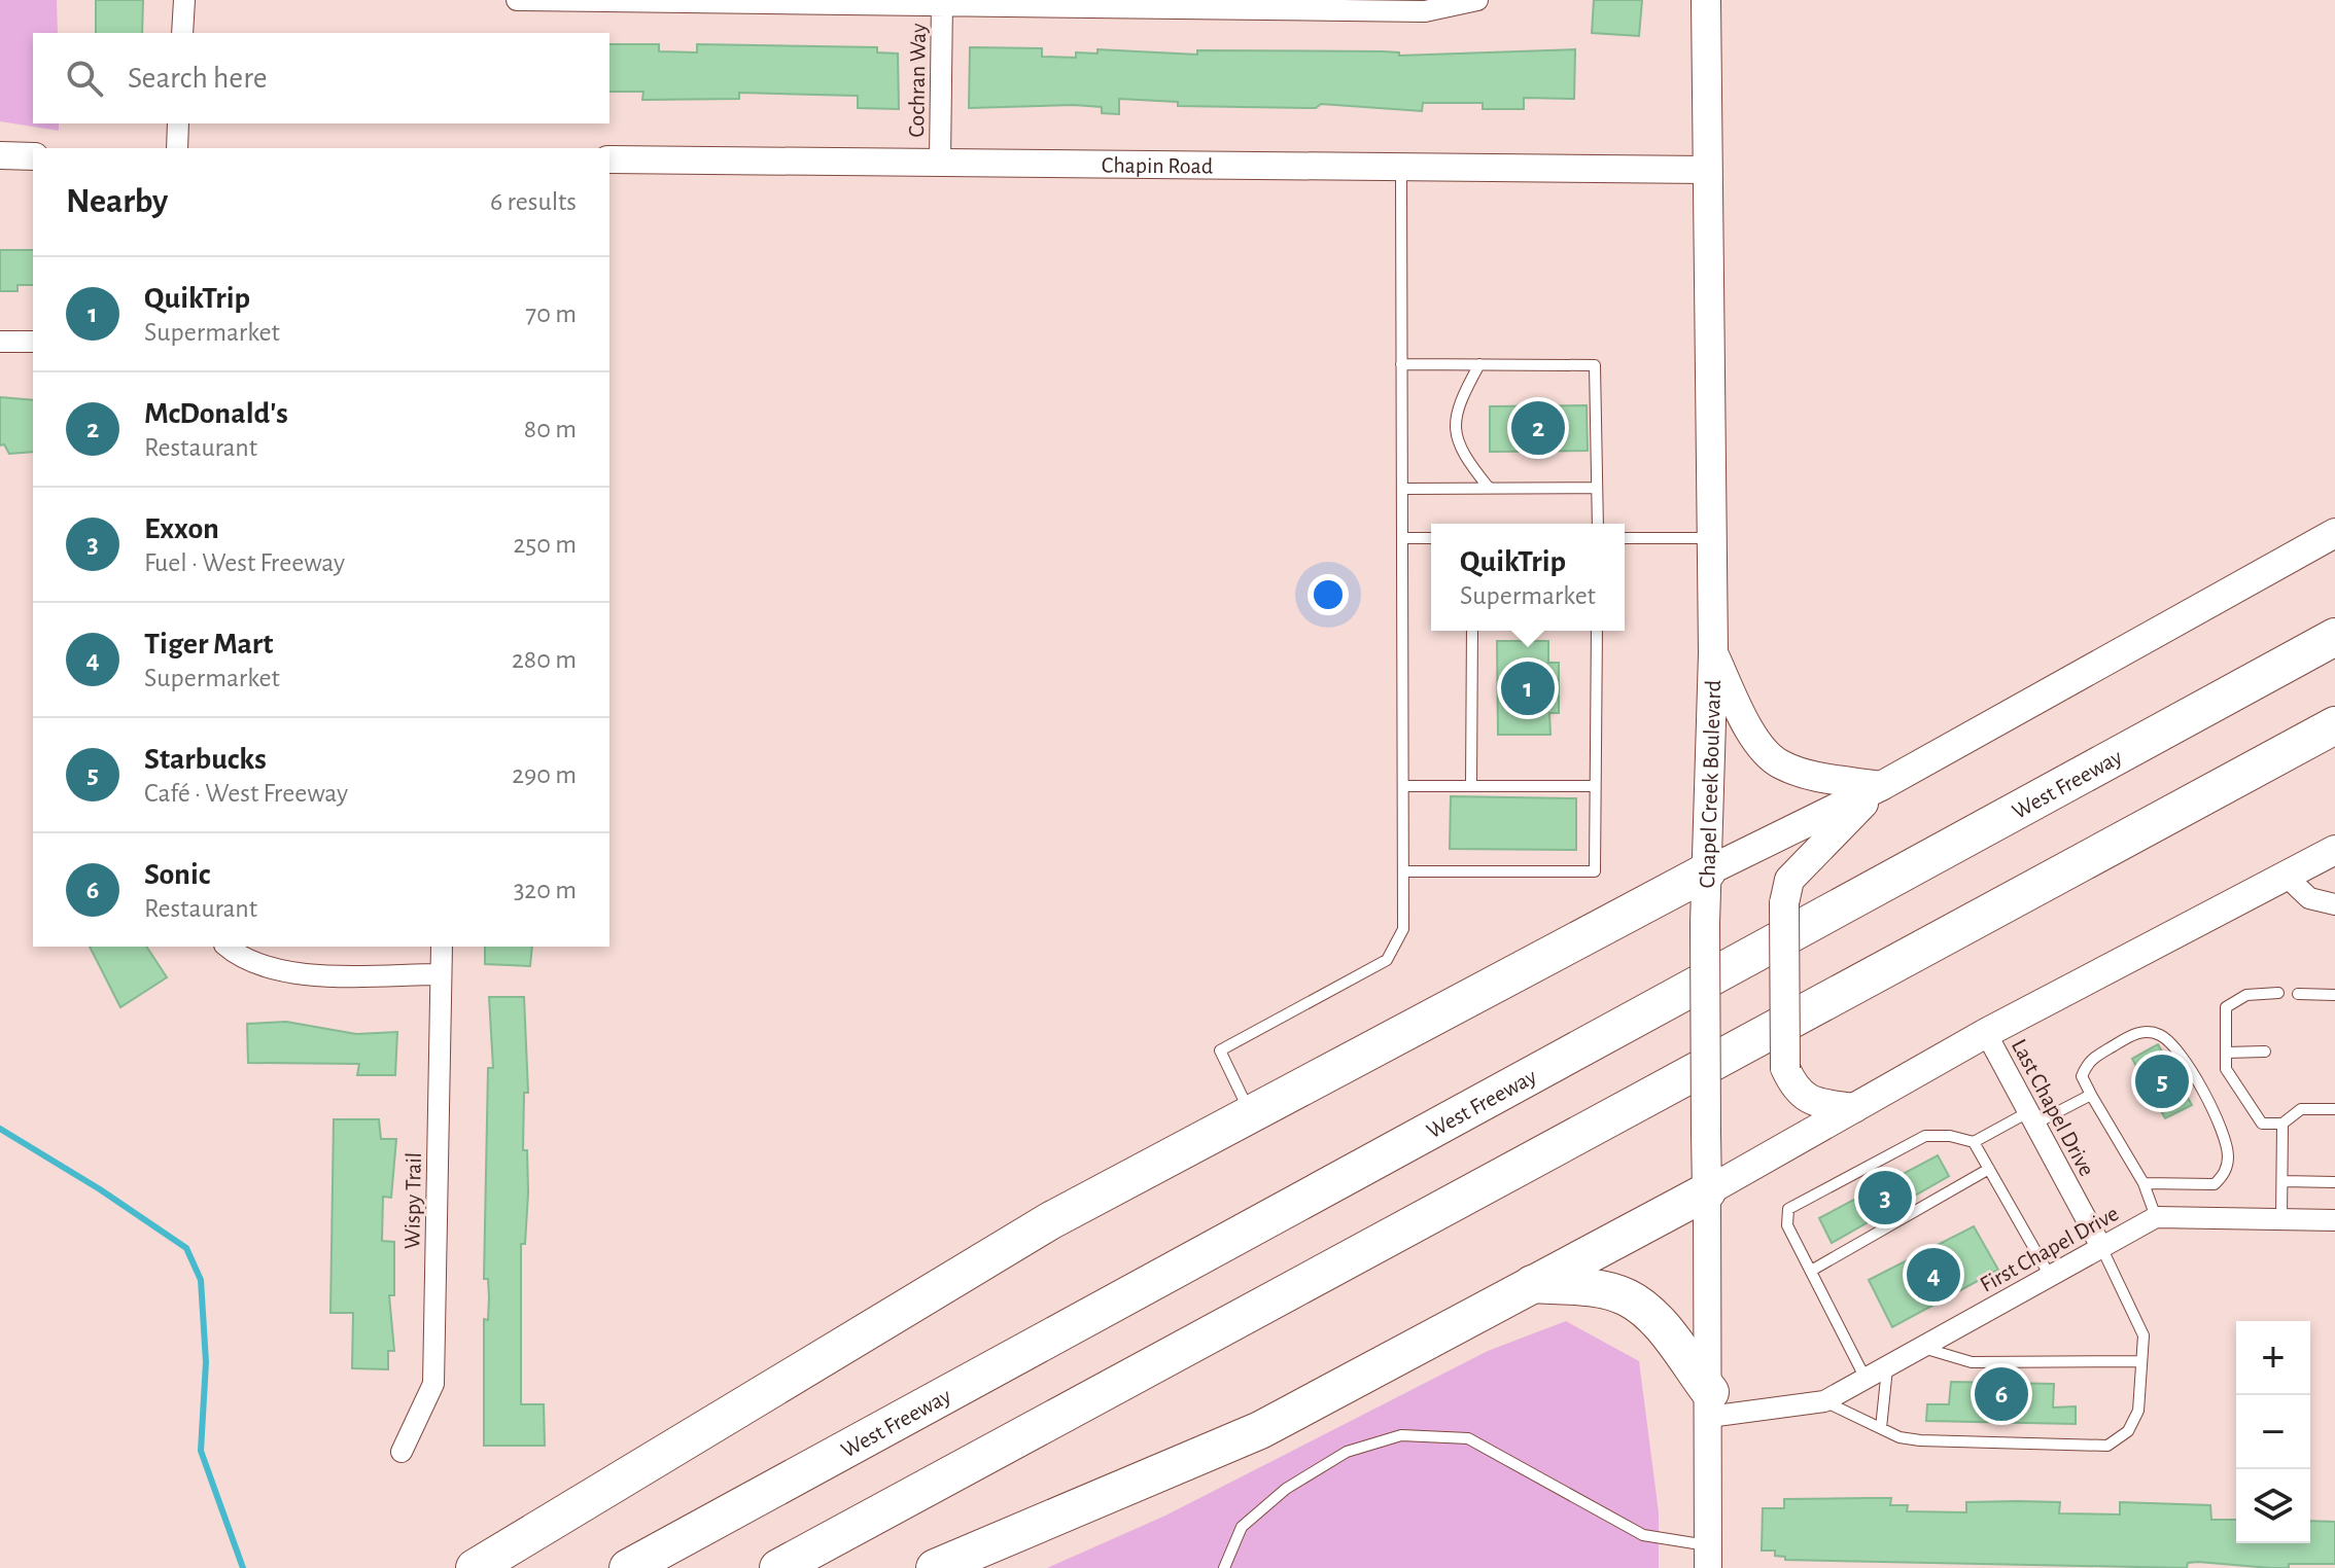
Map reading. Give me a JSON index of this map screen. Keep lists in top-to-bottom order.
{
  "streets": {
    "highway": ["West Freeway"],
    "main road": ["Chapel Creek Boulevard"],
    "street": [
      "Cochran Way",
      "Chapin Road",
      "Last Chapel Drive",
      "Wispy Trail",
      "First Chapel Drive"
    ]
  },
  "crossings": [
    ["Cochran Way", "Chapin Road"],
    ["Chapin Road", "Chapel Creek Boulevard"],
    ["Chapel Creek Boulevard", "First Chapel Drive"],
    ["Last Chapel Drive", "First Chapel Drive"]
  ],
  "page": {
    "search": "Search here",
    "heading": ["Nearby", "6 results"],
    "list": [
      {
        "mark": "1",
        "name": "QuikTrip",
        "note": "Supermarket",
        "value": "70 m"
      },
      {
        "mark": "2",
        "name": "McDonald's",
        "note": "Restaurant",
        "value": "80 m"
      },
      {
        "mark": "3",
        "name": "Exxon",
        "note": "Fuel · West Freeway",
        "value": "250 m"
      },
      {
        "mark": "4",
        "name": "Tiger Mart",
        "note": "Supermarket",
        "value": "280 m"
      },
      {
        "mark": "5",
        "name": "Starbucks",
        "note": "Café · West Freeway",
        "value": "290 m"
      },
      {
        "mark": "6",
        "name": "Sonic",
        "note": "Restaurant",
        "value": "320 m"
      }
    ],
    "pins": [
      "2",
      "1",
      "5",
      "3",
      "4",
      "6"
    ],
    "popup": ["QuikTrip", "Supermarket"],
    "map_buttons": ["+", "−"]
  }
}
